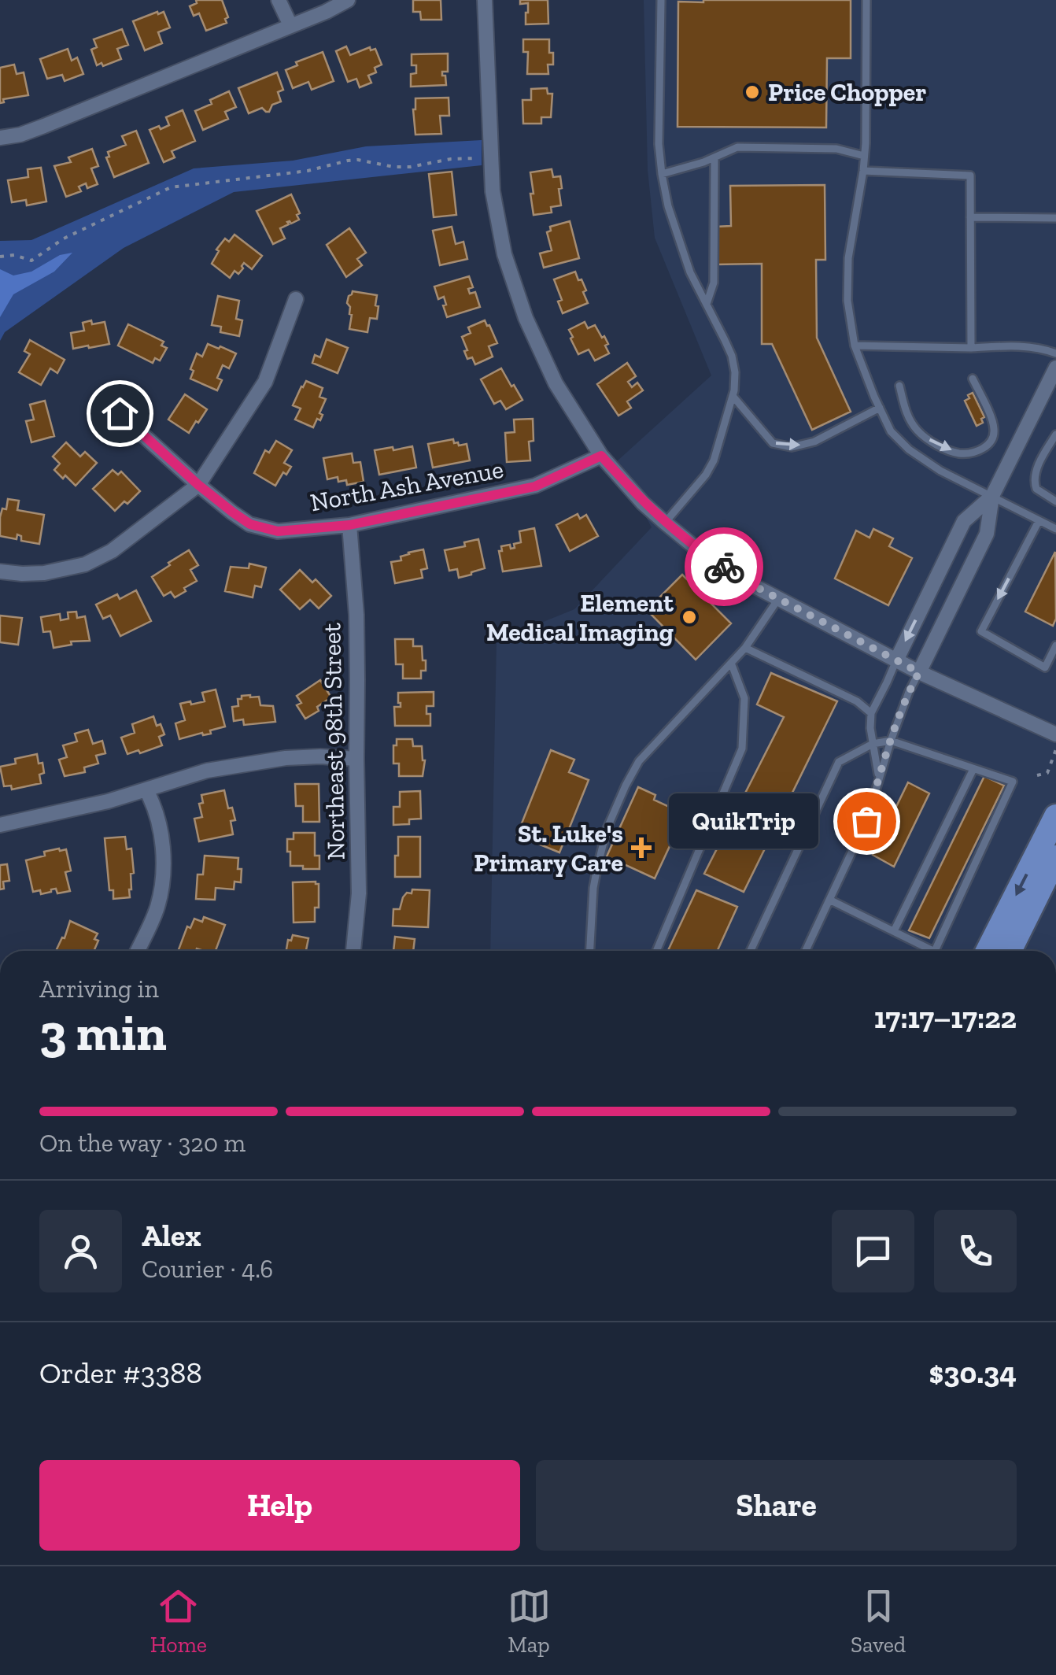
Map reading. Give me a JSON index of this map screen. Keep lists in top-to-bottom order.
{
  "streets": {
    "street": ["North Ash Avenue", "Northeast 98th Street"]
  },
  "crossings": [
    ["North Ash Avenue", "Northeast 98th Street"]
  ],
  "places": {
    "other": ["Price Chopper", "Element Medical Imaging", "QuikTrip"],
    "health": ["St. Luke's Primary Care"]
  },
  "page": {
    "bubble": "QuikTrip",
    "heading": ["3 min", "Arriving in", "17:17–17:22"],
    "panel": [
      "Alex",
      "Courier · 4.6",
      "Order #3388",
      "$30.34"
    ],
    "bar": "On the way · 320 m",
    "buttons": ["Help", "Share"],
    "tabs": ["Home", "Map", "Saved"]
  }
}
